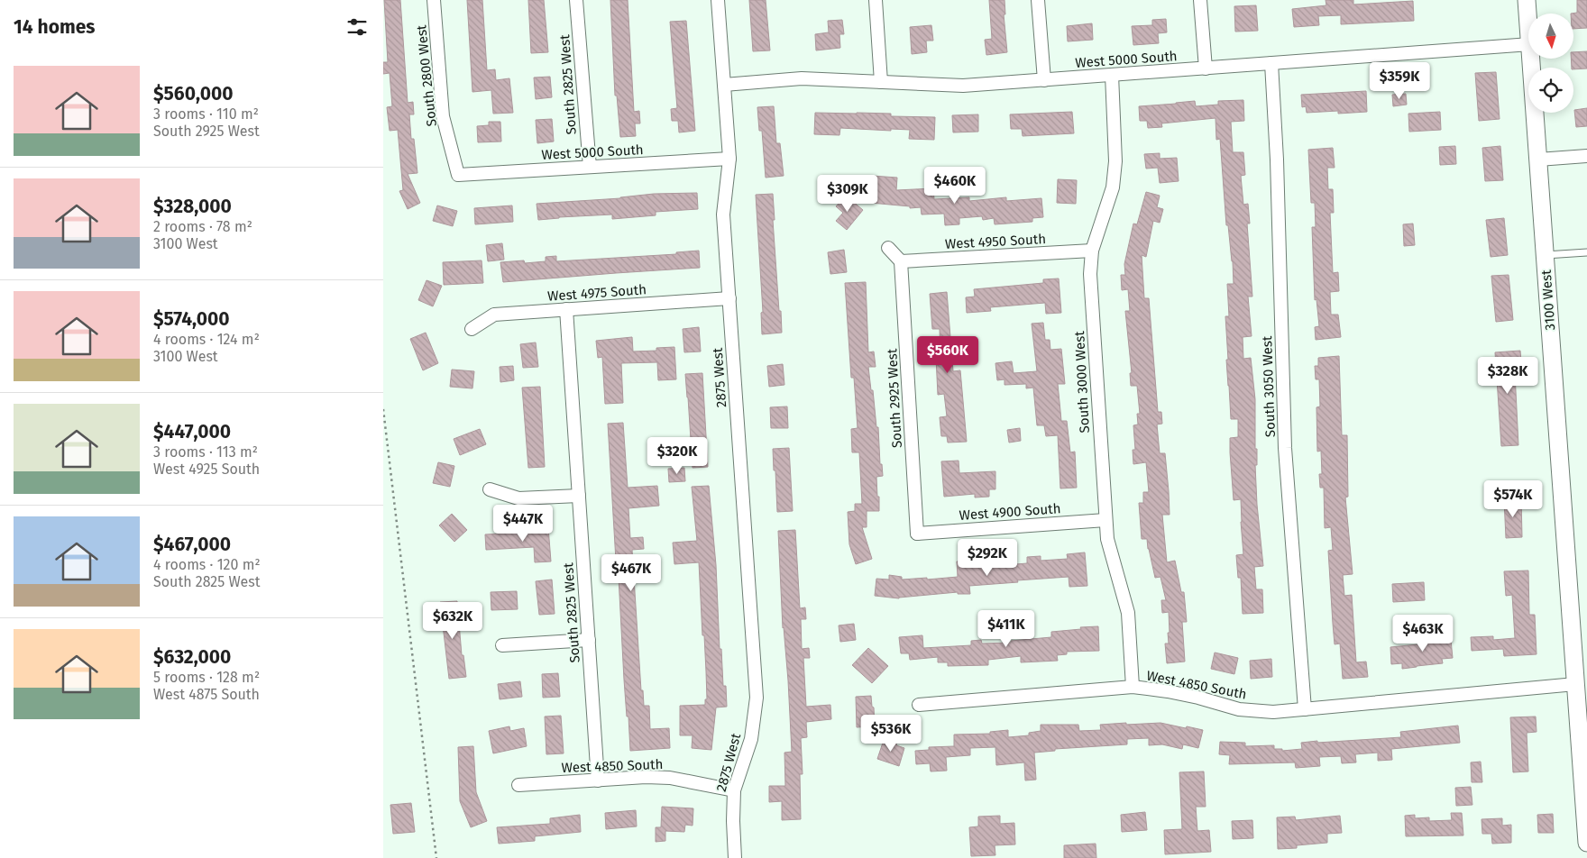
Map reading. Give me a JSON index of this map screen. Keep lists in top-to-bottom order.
{
  "streets": {
    "street": [
      "West 5000 South",
      "South 2800 West",
      "South 2825 West",
      "West 4950 South",
      "West 4975 South",
      "3100 West",
      "2875 West",
      "South 3000 West",
      "South 3050 West",
      "South 2925 West",
      "West 4900 South",
      "West 4850 South"
    ]
  },
  "crossings": [
    ["West 5000 South", "South 2800 West"],
    ["West 5000 South", "South 2825 West"],
    ["West 5000 South", "2875 West"],
    ["West 5000 South", "South 3000 West"],
    ["West 5000 South", "South 3050 West"],
    ["South 2825 West", "West 4975 South"],
    ["South 2825 West", "West 4850 South"],
    ["West 4950 South", "South 3000 West"],
    ["West 4950 South", "South 2925 West"],
    ["West 4975 South", "2875 West"],
    ["3100 West", "West 4850 South"],
    ["2875 West", "West 4850 South"],
    ["South 3000 West", "West 4900 South"],
    ["South 3000 West", "West 4850 South"],
    ["South 3050 West", "West 4850 South"],
    ["South 2925 West", "West 4900 South"]
  ],
  "north": "bottom",
  "page": {
    "heading": "14 homes",
    "list": [
      {
        "name": "$560,000",
        "note": "3 rooms · 110 m² · South 2925 West"
      },
      {
        "name": "$328,000",
        "note": "2 rooms · 78 m² · 3100 West"
      },
      {
        "name": "$574,000",
        "note": "4 rooms · 124 m² · 3100 West"
      },
      {
        "name": "$447,000",
        "note": "3 rooms · 113 m² · West 4925 South"
      },
      {
        "name": "$467,000",
        "note": "4 rooms · 120 m² · South 2825 West"
      },
      {
        "name": "$632,000",
        "note": "5 rooms · 128 m² · West 4875 South"
      }
    ],
    "price": [
      "$359K",
      "$460K",
      "$309K",
      "$560K",
      "$328K",
      "$320K",
      "$574K",
      "$447K",
      "$292K",
      "$467K",
      "$632K",
      "$411K",
      "$463K",
      "$536K"
    ]
  }
}
